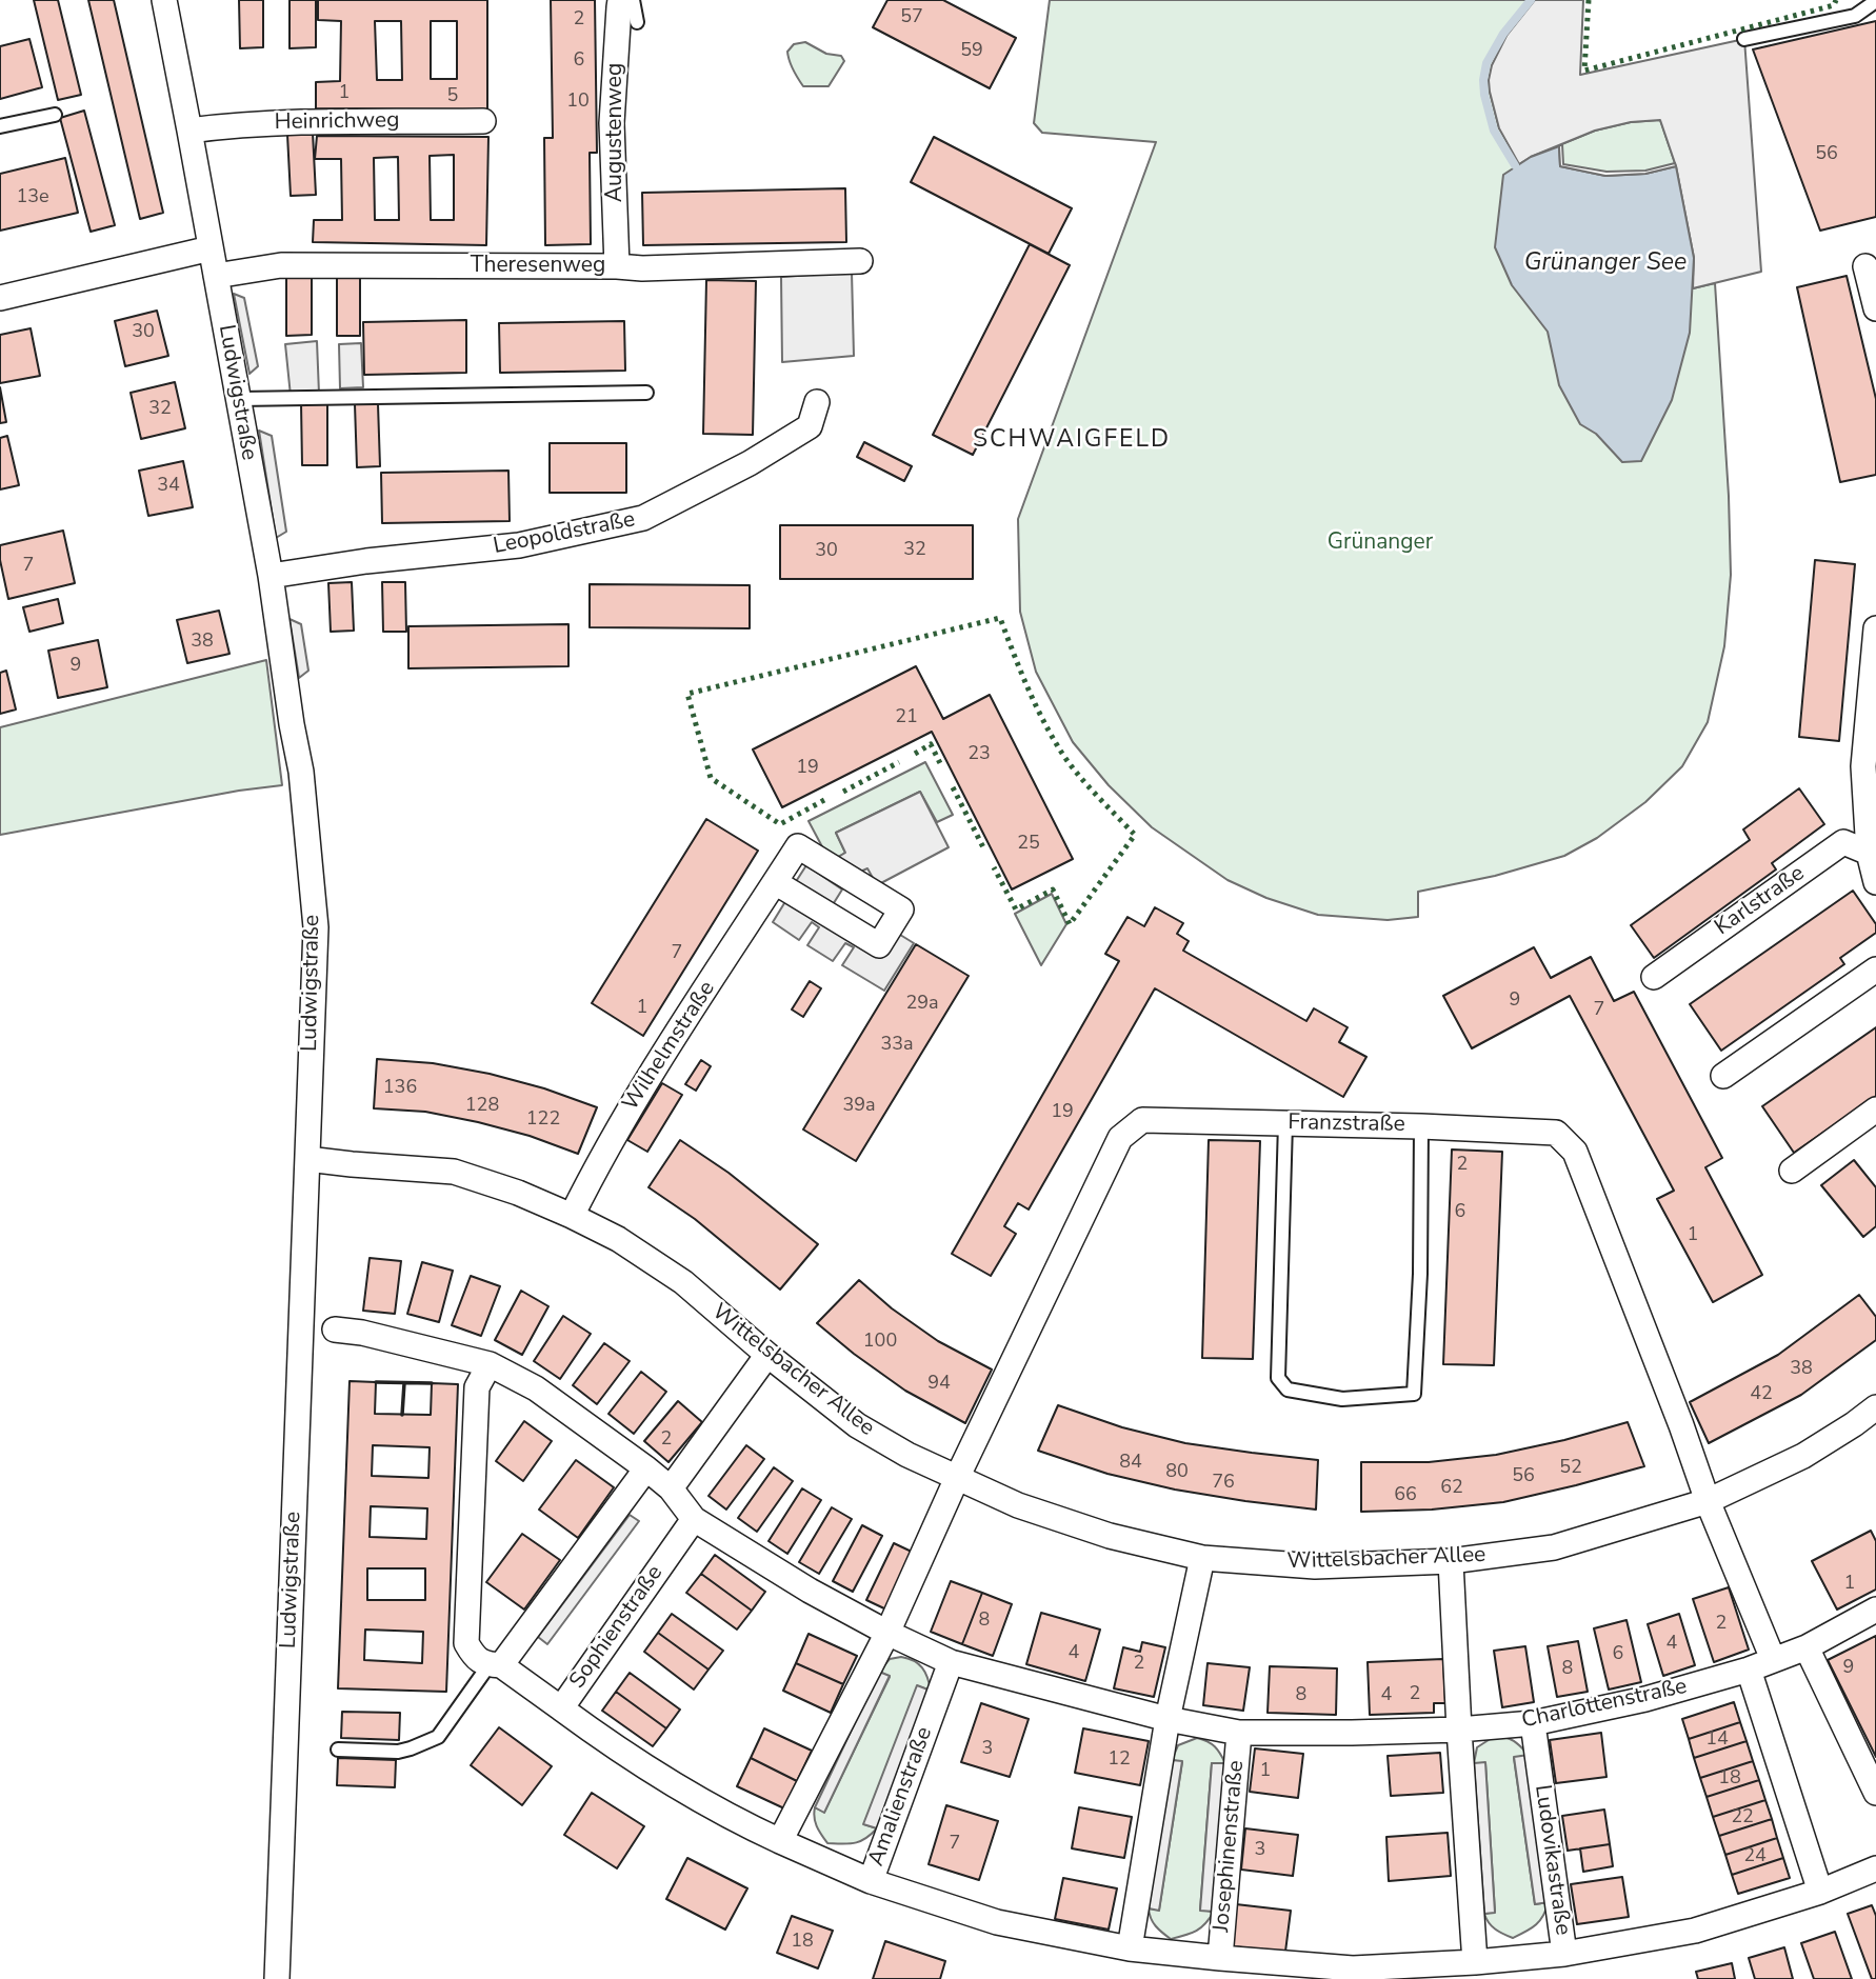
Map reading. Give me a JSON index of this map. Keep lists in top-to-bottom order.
{
  "streets": {
    "street": [
      "Heinrichweg",
      "Augustenweg",
      "Theresenweg",
      "Ludwigstraße",
      "Leopoldstraße",
      "Karlstraße",
      "Wilhelmstraße",
      "Franzstraße",
      "Wittelsbacher Allee",
      "Sophienstraße",
      "Charlottenstraße",
      "Amalienstraße",
      "Josephinenstraße",
      "Ludovikastraße"
    ]
  },
  "crossings": [
    ["Heinrichweg", "Ludwigstraße"],
    ["Augustenweg", "Theresenweg"],
    ["Theresenweg", "Ludwigstraße"],
    ["Ludwigstraße", "Leopoldstraße"],
    ["Ludwigstraße", "Wittelsbacher Allee"],
    ["Wilhelmstraße", "Wittelsbacher Allee"],
    ["Franzstraße", "Wittelsbacher Allee"],
    ["Sophienstraße", "Amalienstraße"],
    ["Charlottenstraße", "Ludovikastraße"],
    ["Amalienstraße", "Josephinenstraße"],
    ["Josephinenstraße", "Ludovikastraße"]
  ],
  "districts": ["SCHWAIGFELD"],
  "water": ["Grünanger See"],
  "parks": ["Grünanger"],
  "house_numbers": [
    "57",
    "2",
    "59",
    "6",
    "1",
    "5",
    "10",
    "56",
    "13e",
    "30",
    "32",
    "34",
    "32",
    "30",
    "7",
    "38",
    "9",
    "21",
    "23",
    "19",
    "25",
    "7",
    "9",
    "29a",
    "1",
    "7",
    "33a",
    "136",
    "128",
    "39a",
    "19",
    "122",
    "2",
    "6",
    "1",
    "100",
    "38",
    "94",
    "42",
    "2",
    "84",
    "52",
    "80",
    "56",
    "76",
    "62",
    "66",
    "1",
    "8",
    "2",
    "4",
    "4",
    "6",
    "2",
    "9",
    "8",
    "2",
    "8",
    "4",
    "14",
    "3",
    "12",
    "1",
    "18",
    "22",
    "7",
    "3",
    "24",
    "18"
  ]
}
